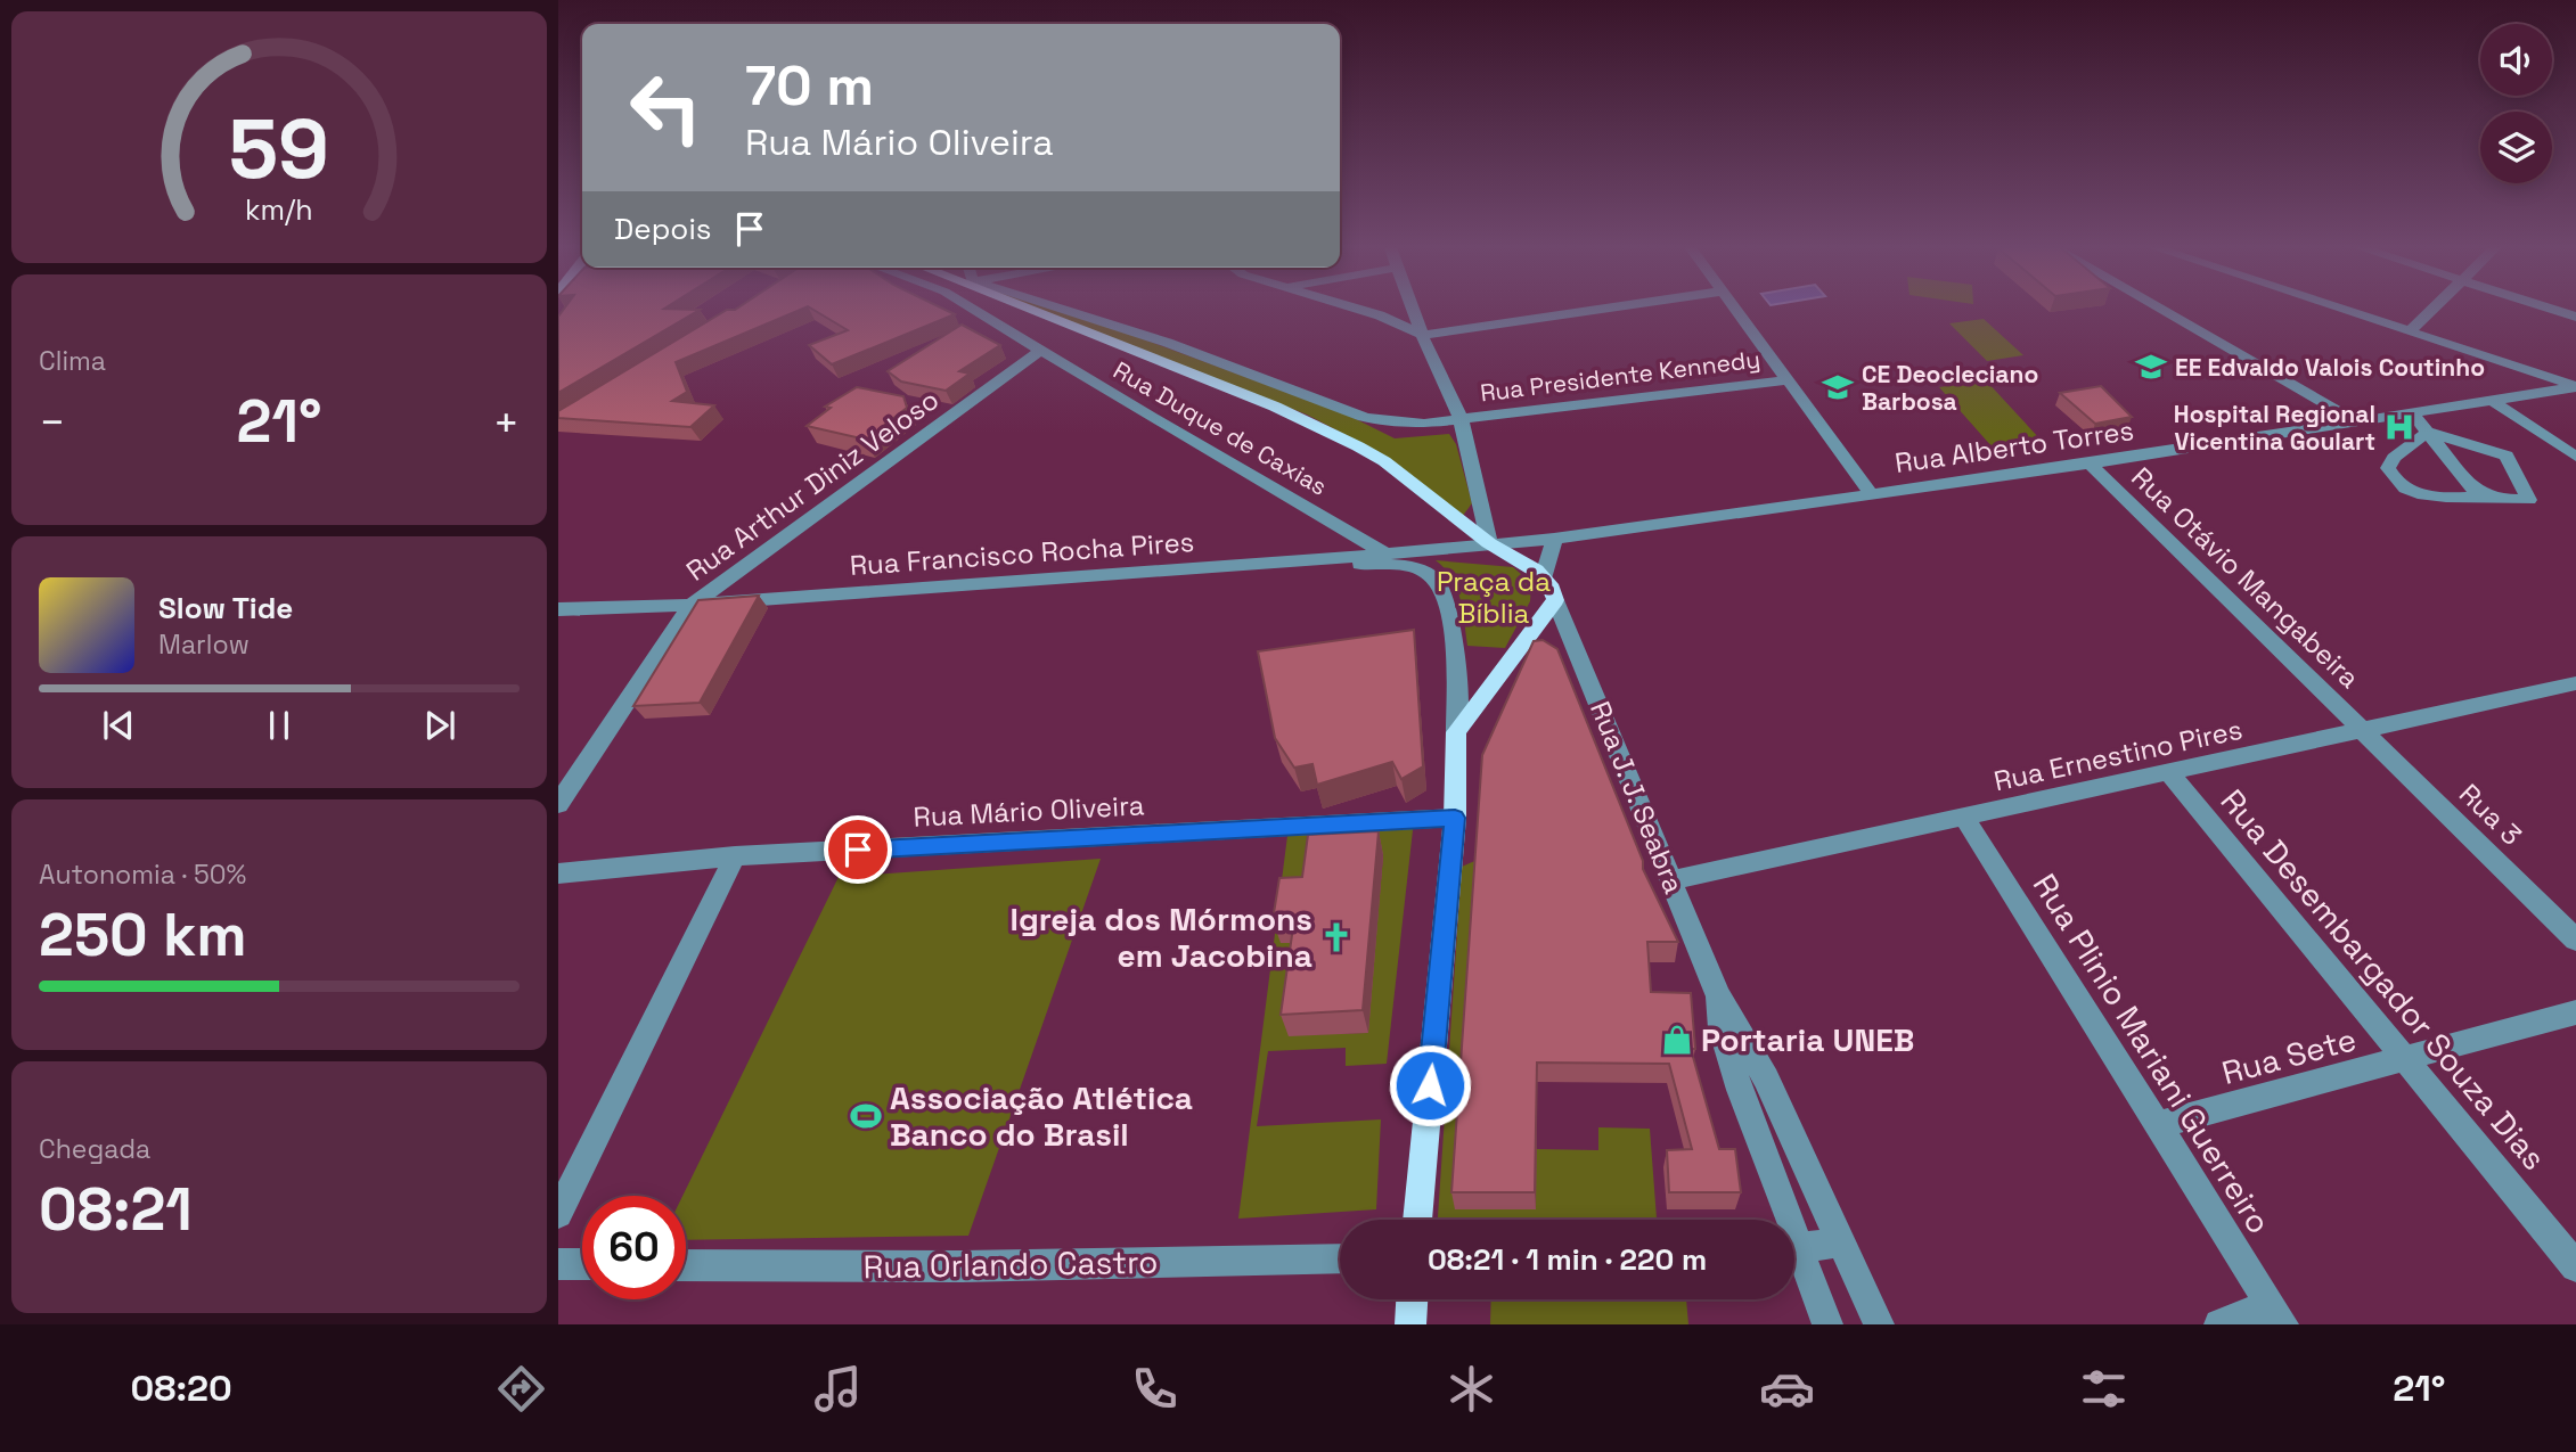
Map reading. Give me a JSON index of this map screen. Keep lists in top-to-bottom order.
{
  "streets": {
    "main road": ["Rua Duque de Caxias"],
    "street": [
      "Rua Presidente Kennedy",
      "Rua Alberto Torres",
      "Rua Arthur Diniz Veloso",
      "Rua Francisco Rocha Pires",
      "Rua Otávio Mangabeira",
      "Rua Ernestino Pires",
      "Rua J. J. Seabra",
      "Rua Mário Oliveira",
      "Rua 3",
      "Rua Desembargador Souza Dias",
      "Rua Plinio Mariani Guerreiro",
      "Rua Sete",
      "Rua Orlando Castro"
    ]
  },
  "crossings": [
    ["Rua Presidente Kennedy", "Rua Duque de Caxias"],
    ["Rua Duque de Caxias", "Rua Arthur Diniz Veloso"],
    ["Rua Duque de Caxias", "Rua Francisco Rocha Pires"],
    ["Rua Alberto Torres", "Rua Francisco Rocha Pires"],
    ["Rua Alberto Torres", "Rua Otávio Mangabeira"],
    ["Rua Arthur Diniz Veloso", "Rua Francisco Rocha Pires"],
    ["Rua Otávio Mangabeira", "Rua Ernestino Pires"],
    ["Rua Otávio Mangabeira", "Rua 3"],
    ["Rua Ernestino Pires", "Rua J. J. Seabra"],
    ["Rua Ernestino Pires", "Rua 3"],
    ["Rua Ernestino Pires", "Rua Desembargador Souza Dias"],
    ["Rua Ernestino Pires", "Rua Plinio Mariani Guerreiro"],
    ["Rua Desembargador Souza Dias", "Rua Sete"],
    ["Rua Plinio Mariani Guerreiro", "Rua Sete"]
  ],
  "parks": ["Praça da Bíblia"],
  "places": {
    "school or university": ["EE Edvaldo Valois Coutinho", "CE Deocleciano Barbosa"],
    "hospital": ["Hospital Regional Vicentina Goulart"],
    "church": ["Igreja dos Mórmons em Jacobina"],
    "shop": ["Portaria UNEB"],
    "sports": ["Associação Atlética Banco do Brasil"]
  },
  "page": {
    "turn": ["70 m", "Rua Mário Oliveira"],
    "then": "Depois",
    "tile": [
      "Clima",
      ["Autonomia · 50%", "250 km"],
      ["Chegada", "08:21"]
    ],
    "heat": ["−", "21°", "+"],
    "song": ["Slow Tide", "Marlow"],
    "limit": "60",
    "trip": "08:21 · 1 min · 220 m",
    "tabs": ["08:20", "21°"],
    "gauge": ["59", "km/h"]
  }
}
